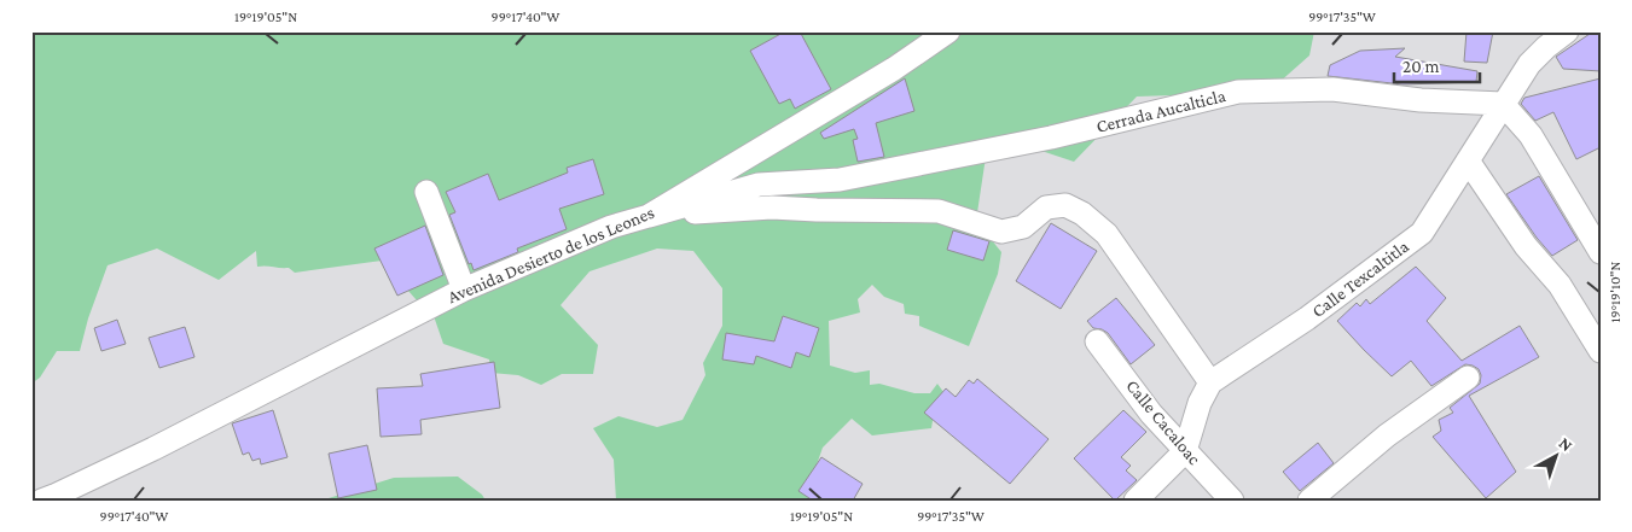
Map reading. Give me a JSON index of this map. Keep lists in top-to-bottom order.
{
  "streets": {
    "street": [
      "Cerrada Aucalticla",
      "Avenida Desierto de los Leones",
      "Calle Texcaltitla",
      "Calle Cacaloac"
    ]
  },
  "crossings": [
    ["Cerrada Aucalticla", "Avenida Desierto de los Leones"],
    ["Cerrada Aucalticla", "Calle Texcaltitla"]
  ],
  "scale_bar": "20 m",
  "north": "top right",
  "coordinates": [
    "19°19'05\"N",
    "99°17'40\"W",
    "99°17'35\"W",
    "19°19'10\"N"
  ]
}
